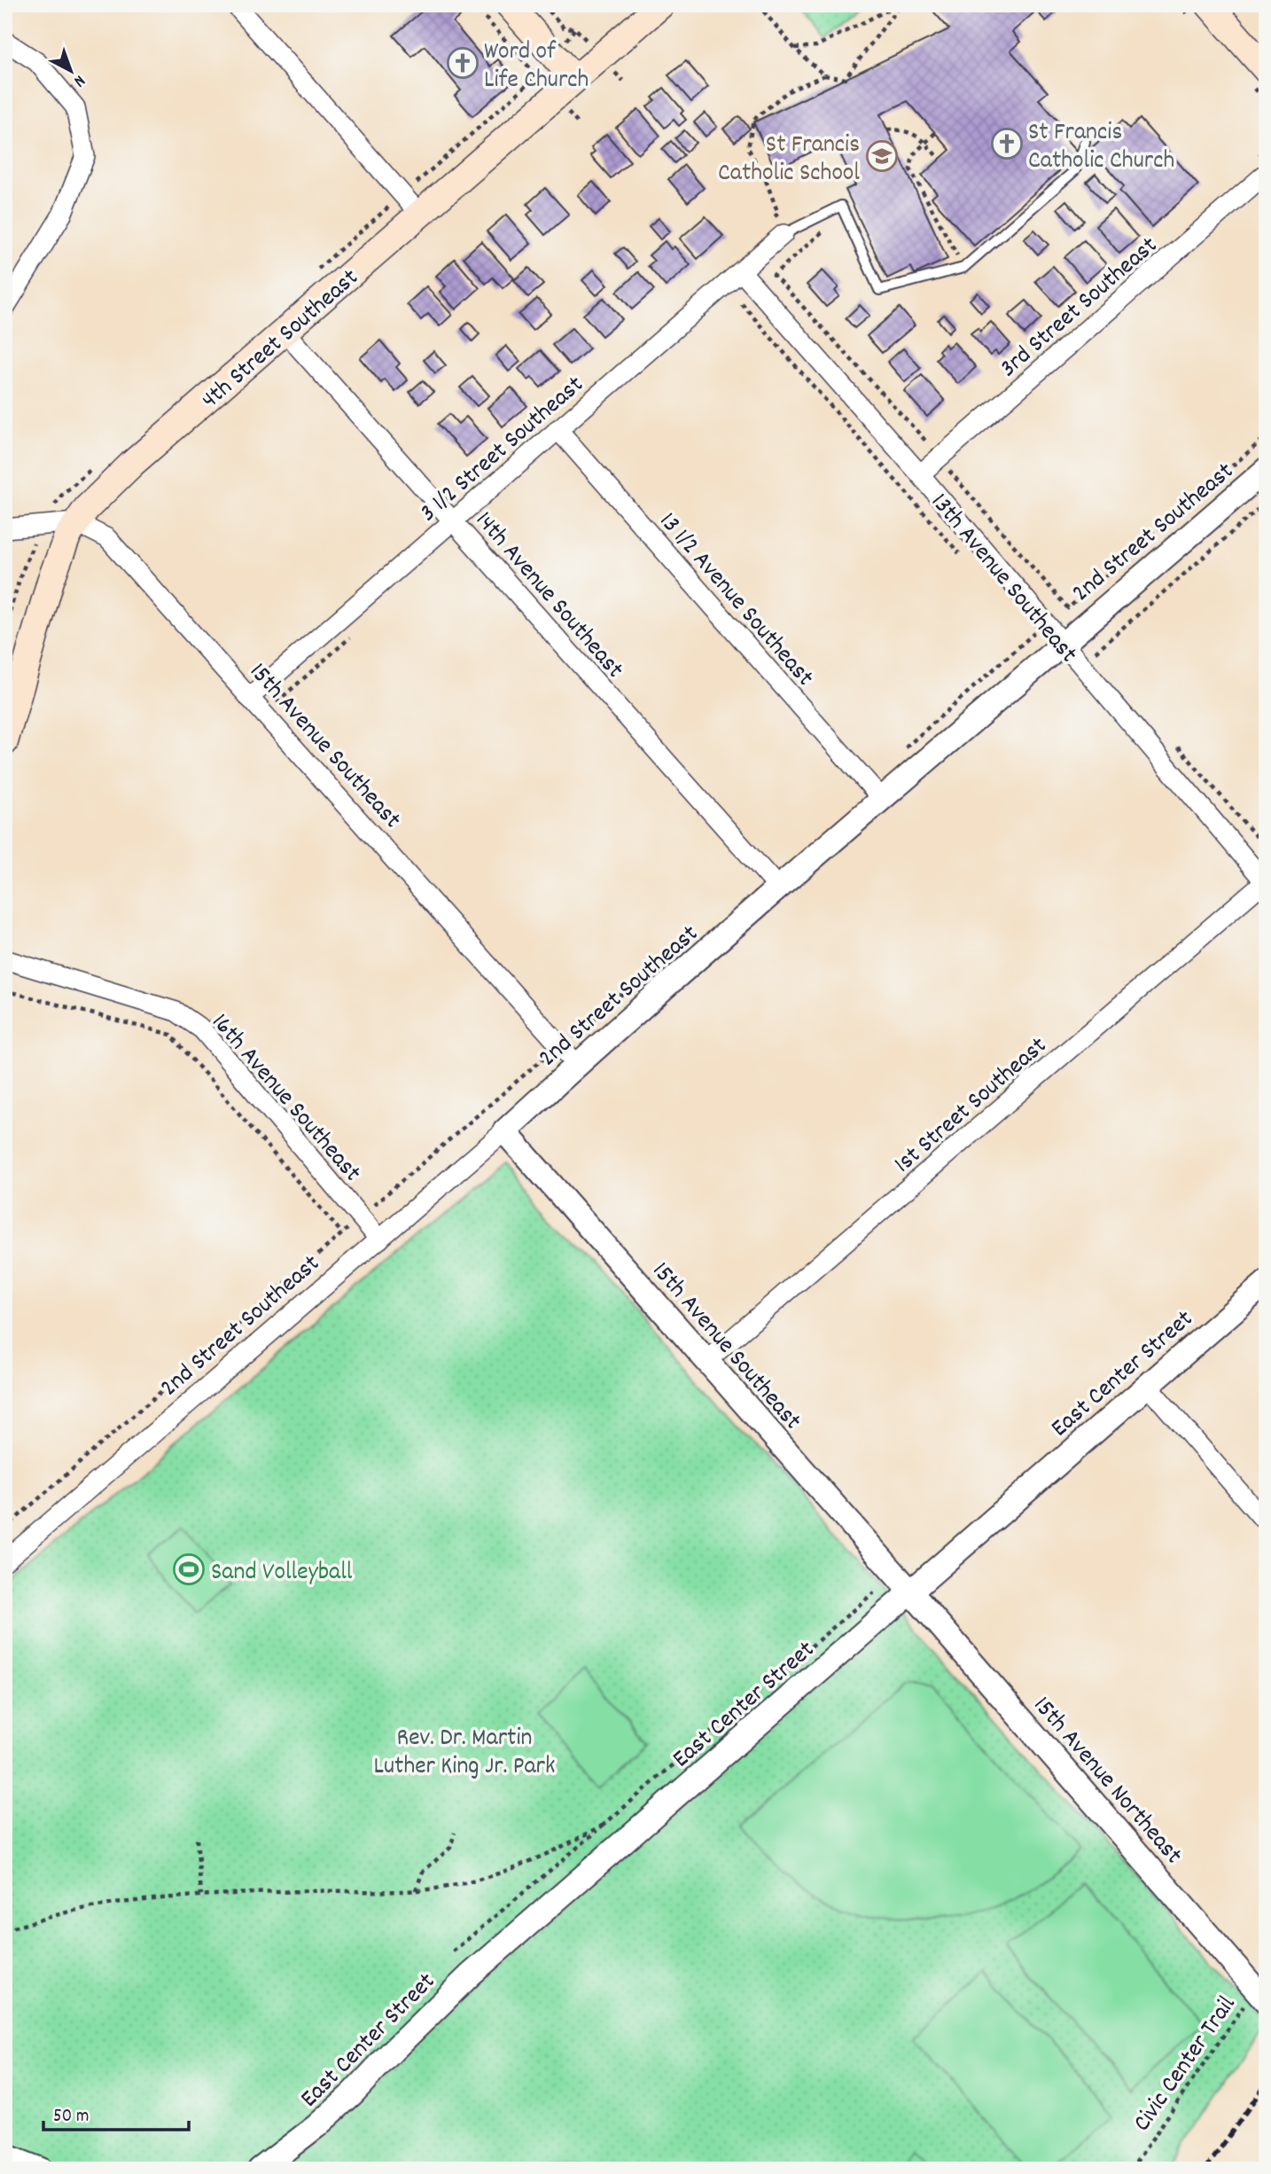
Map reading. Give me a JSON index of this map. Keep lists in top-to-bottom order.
{
  "streets": {
    "main road": ["4th Street Southeast"],
    "street": [
      "3rd Street Southeast",
      "3 1/2 Street Southeast",
      "2nd Street Southeast",
      "13th Avenue Southeast",
      "14th Avenue Southeast",
      "13 1/2 Avenue Southeast",
      "15th Avenue Southeast",
      "16th Avenue Southeast",
      "1st Street Southeast",
      "East Center Street",
      "15th Avenue Northeast"
    ],
    "path": ["Civic Center Trail"]
  },
  "crossings": [
    ["3rd Street Southeast", "13th Avenue Southeast"],
    ["4th Street Southeast", "14th Avenue Southeast"],
    ["4th Street Southeast", "15th Avenue Southeast"],
    ["3 1/2 Street Southeast", "13th Avenue Southeast"],
    ["3 1/2 Street Southeast", "14th Avenue Southeast"],
    ["3 1/2 Street Southeast", "13 1/2 Avenue Southeast"],
    ["3 1/2 Street Southeast", "15th Avenue Southeast"],
    ["2nd Street Southeast", "13th Avenue Southeast"],
    ["2nd Street Southeast", "14th Avenue Southeast"],
    ["2nd Street Southeast", "13 1/2 Avenue Southeast"],
    ["2nd Street Southeast", "15th Avenue Southeast"],
    ["2nd Street Southeast", "16th Avenue Southeast"],
    ["13th Avenue Southeast", "1st Street Southeast"],
    ["15th Avenue Southeast", "1st Street Southeast"],
    ["15th Avenue Southeast", "East Center Street"],
    ["15th Avenue Southeast", "15th Avenue Northeast"],
    ["East Center Street", "15th Avenue Northeast"],
    ["15th Avenue Northeast", "Civic Center Trail"]
  ],
  "parks": ["Rev. Dr. Martin Luther King Jr. Park"],
  "places": {
    "church": ["Word of Life Church", "St Francis Catholic Church"],
    "school or university": ["St Francis Catholic School"],
    "sports": ["Sand Volleyball"]
  },
  "scale_bar": "50 m",
  "north": "bottom right"
}
